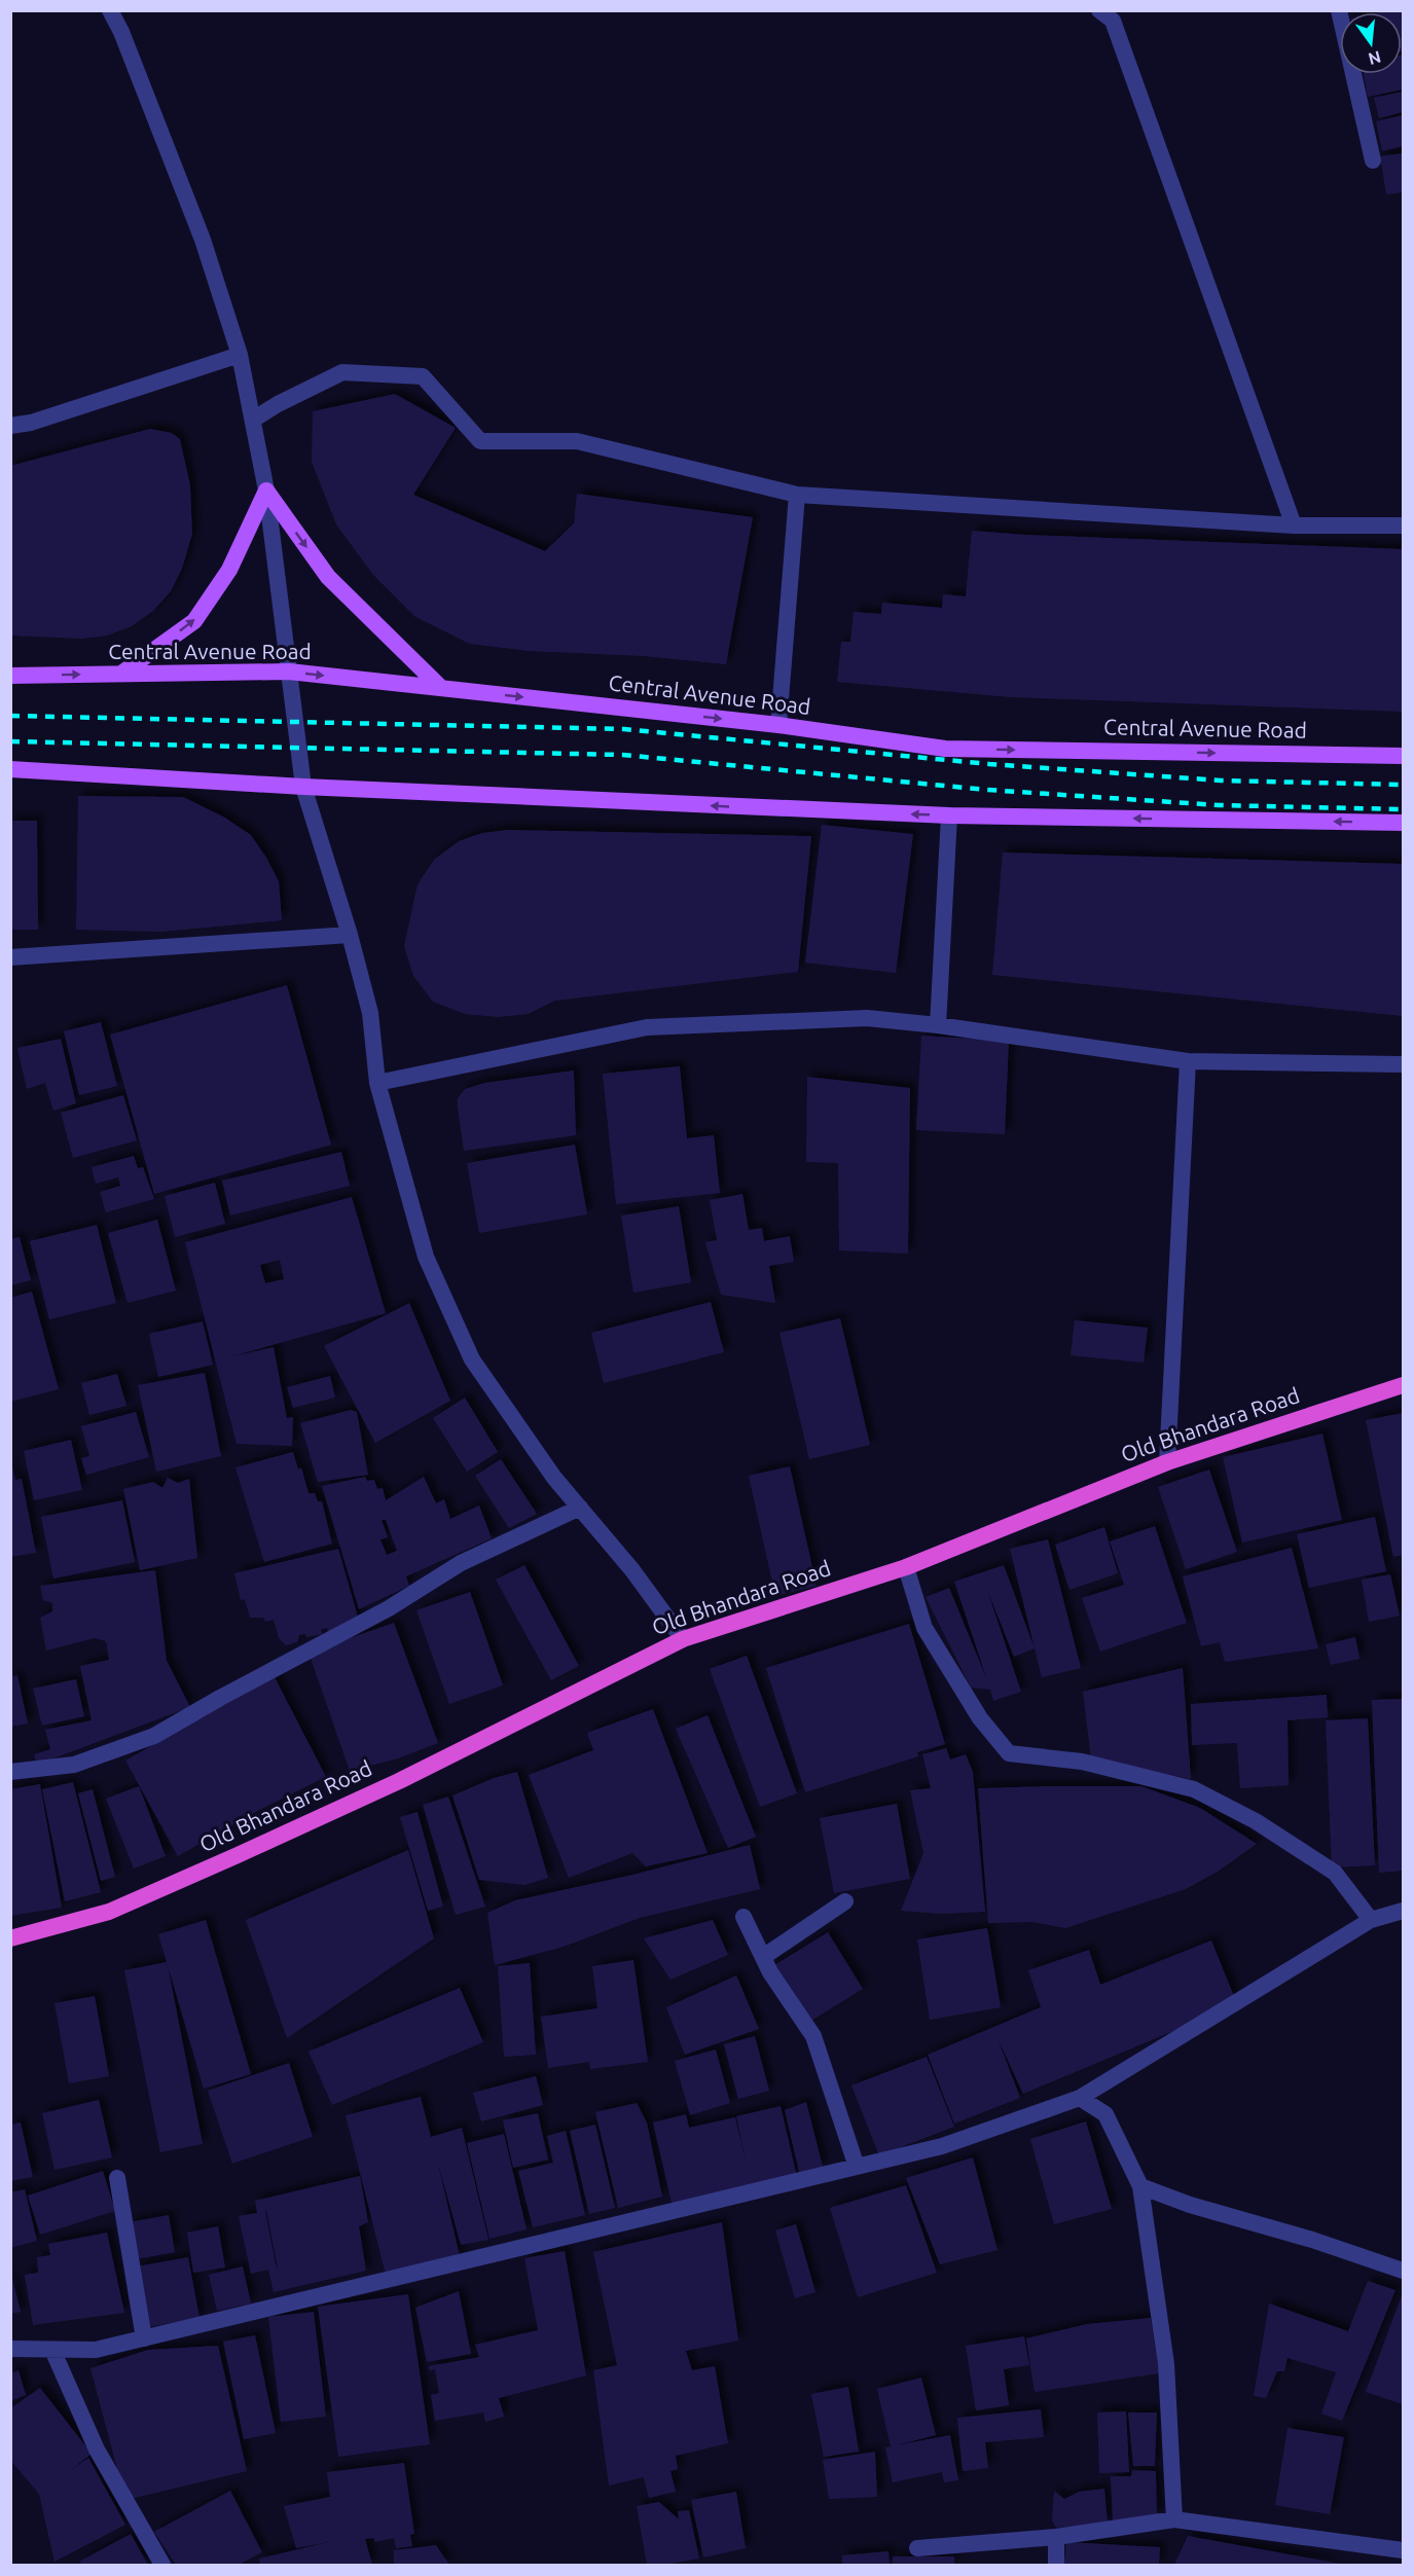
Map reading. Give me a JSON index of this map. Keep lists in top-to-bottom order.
{
  "streets": {
    "highway": ["Old Bhandara Road"],
    "main road": ["Central Avenue Road"]
  },
  "north": "bottom"
}
